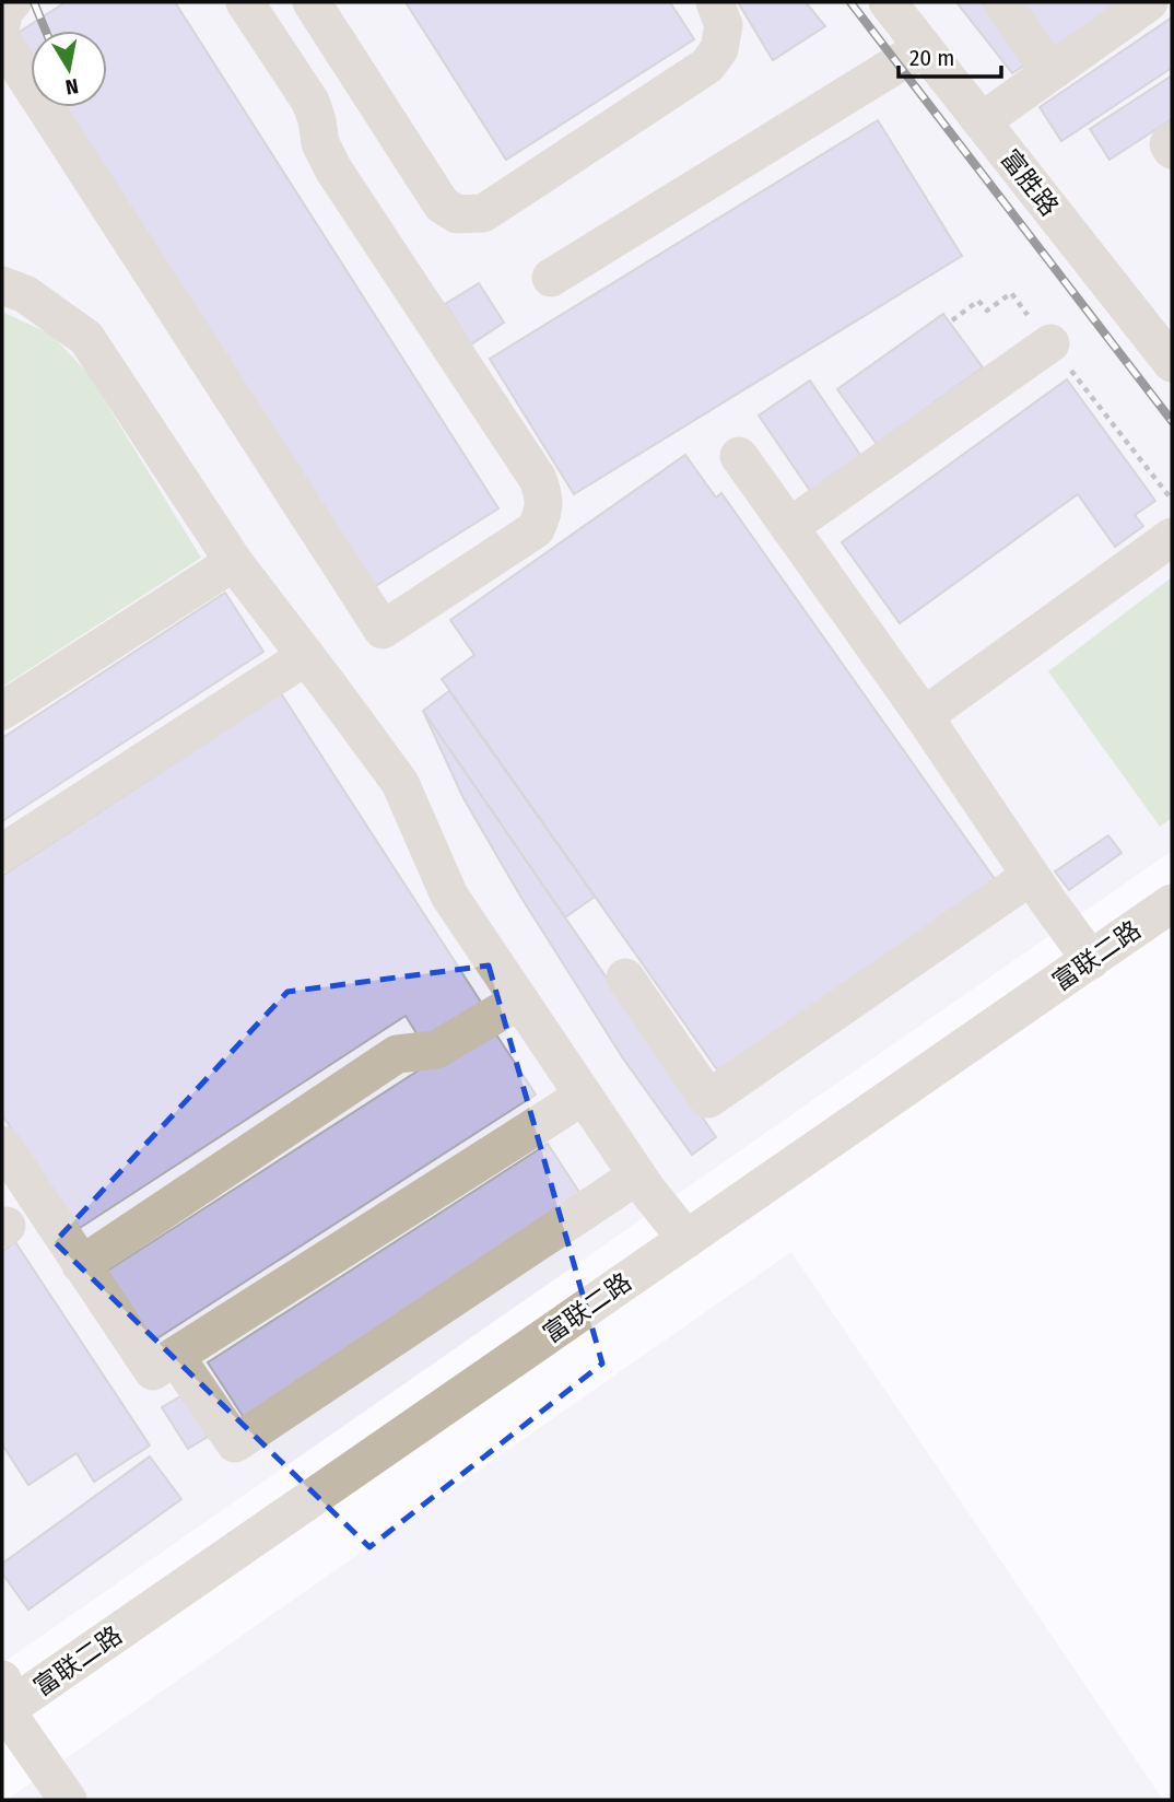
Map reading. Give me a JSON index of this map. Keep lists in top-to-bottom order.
{
  "streets": {
    "street": ["富胜路", "富联二路"]
  },
  "scale_bar": "20 m",
  "north": "bottom"
}
